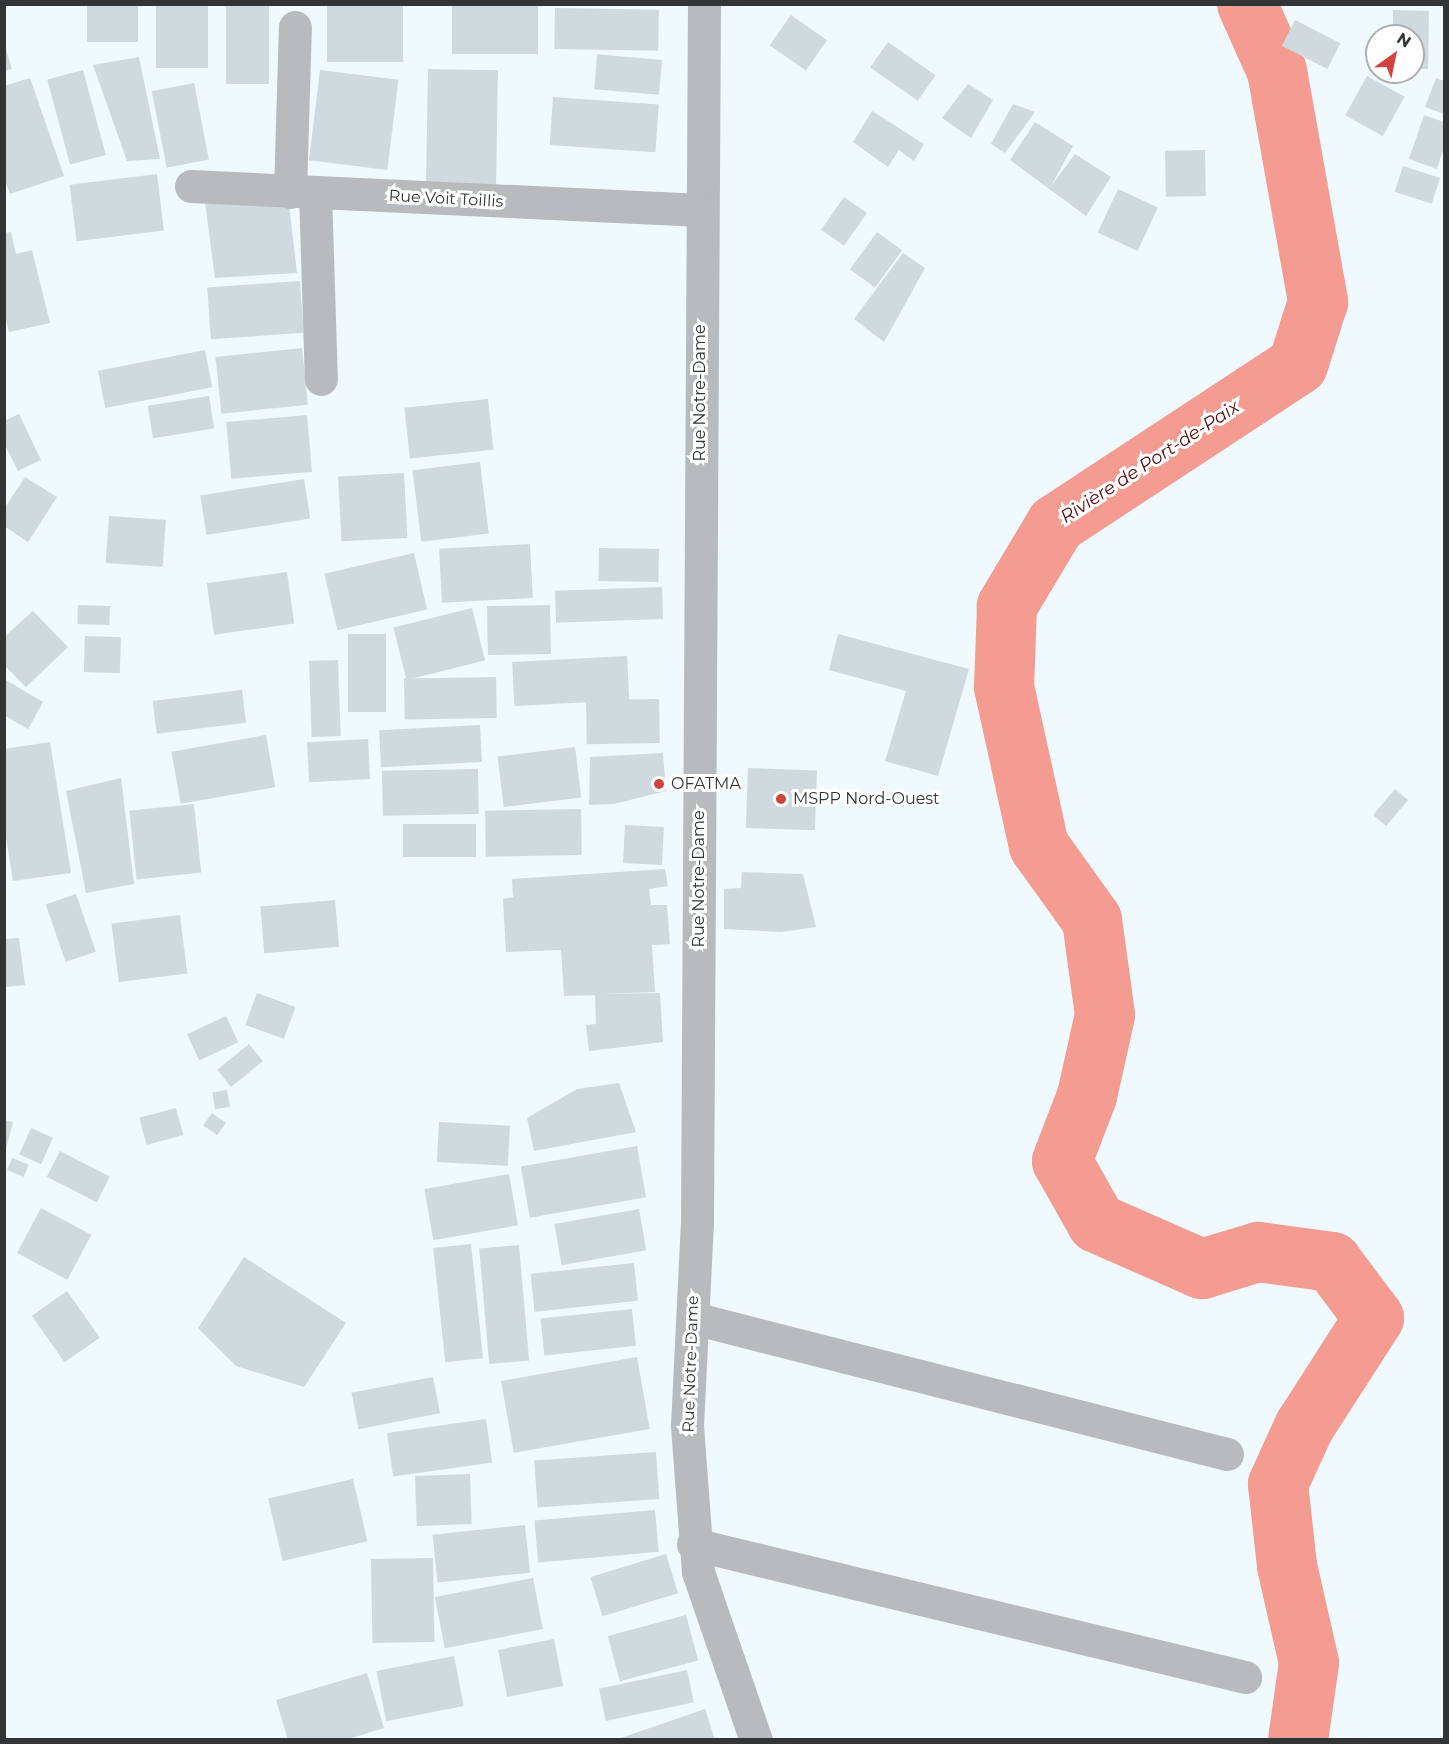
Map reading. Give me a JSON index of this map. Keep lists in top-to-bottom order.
{
  "streets": {
    "street": ["Rue Voit Toillis", "Rue Notre-Dame"]
  },
  "crossings": [
    ["Rue Voit Toillis", "Rue Notre-Dame"]
  ],
  "water": ["Rivière de Port-de-Paix"],
  "places": ["OFATMA", "MSPP Nord-Ouest"],
  "north": "top right"
}
